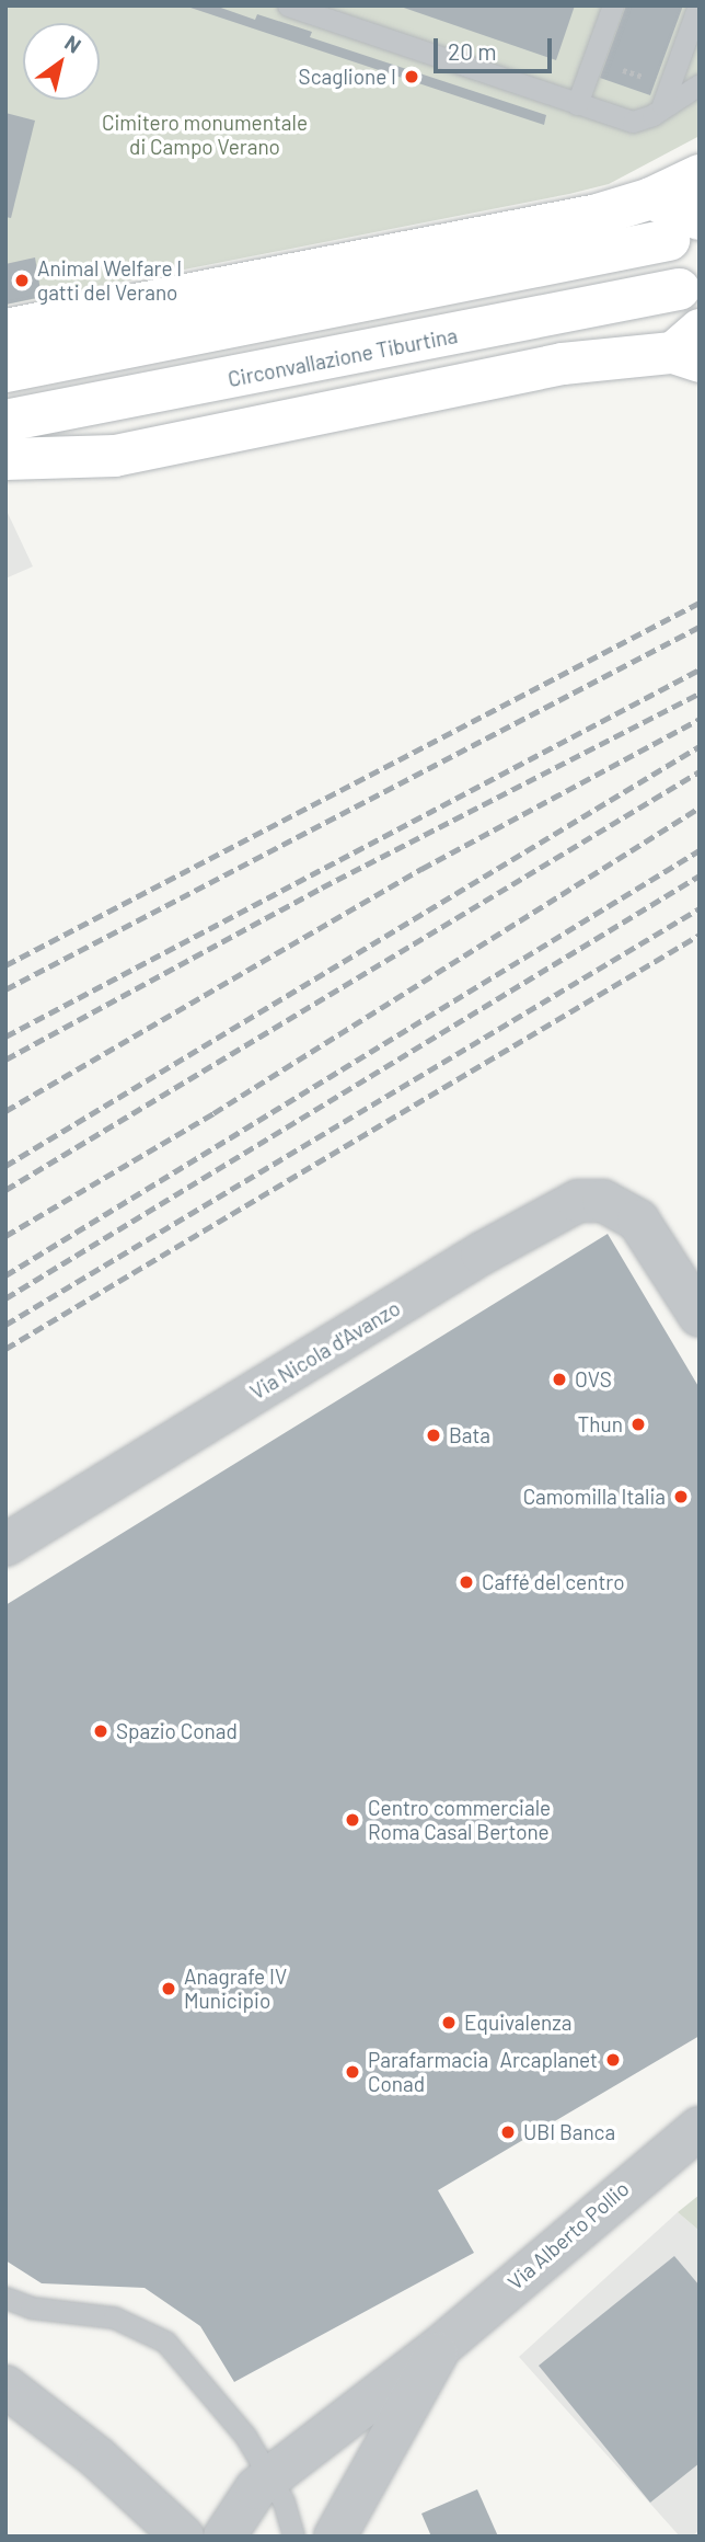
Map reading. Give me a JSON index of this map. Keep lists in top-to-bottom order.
{
  "streets": {
    "highway": ["Circonvallazione Tiburtina"],
    "street": ["Via Nicola d'Avanzo", "Via Alberto Pollio"]
  },
  "parks": ["Cimitero monumentale di Campo Verano"],
  "places": [
    "Scaglione I",
    "Animal Welfare I gatti del Verano",
    "OVS",
    "Thun",
    "Bata",
    "Camomilla Italia",
    "Caffé del centro",
    "Spazio Conad",
    "Centro commerciale Roma Casal Bertone",
    "Anagrafe IV Municipio",
    "Equivalenza",
    "Arcaplanet",
    "Parafarmacia Conad",
    "UBI Banca"
  ],
  "scale_bar": "20 m",
  "north": "top right"
}
